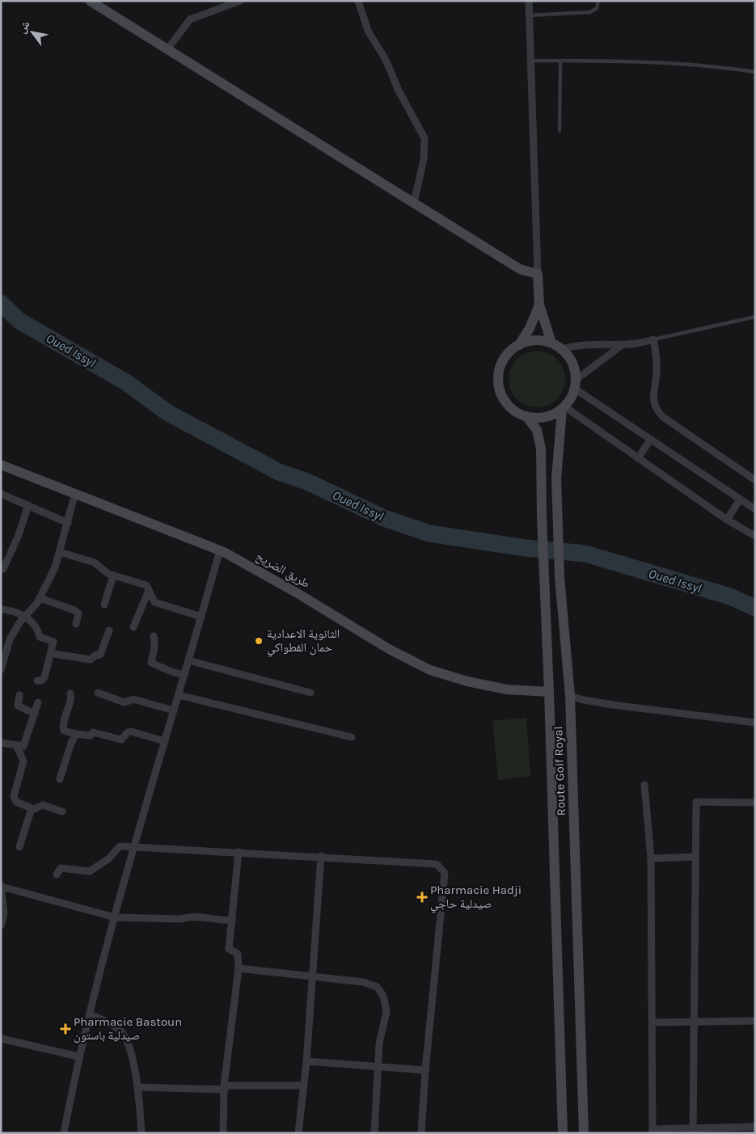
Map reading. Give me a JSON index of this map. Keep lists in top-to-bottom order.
{
  "streets": {
    "street": ["طريق الضريح", "Route Golf Royal"]
  },
  "crossings": [
    ["طريق الضريح", "Route Golf Royal"]
  ],
  "water": ["Oued Issyl"],
  "places": {
    "other": ["الثانوية الاعدادية حمان الفطواكي"],
    "health": ["Pharmacie Hadji صيدلية حاجي", "Pharmacie Bastoun صيدلية باستون"]
  },
  "north": "top left"
}
